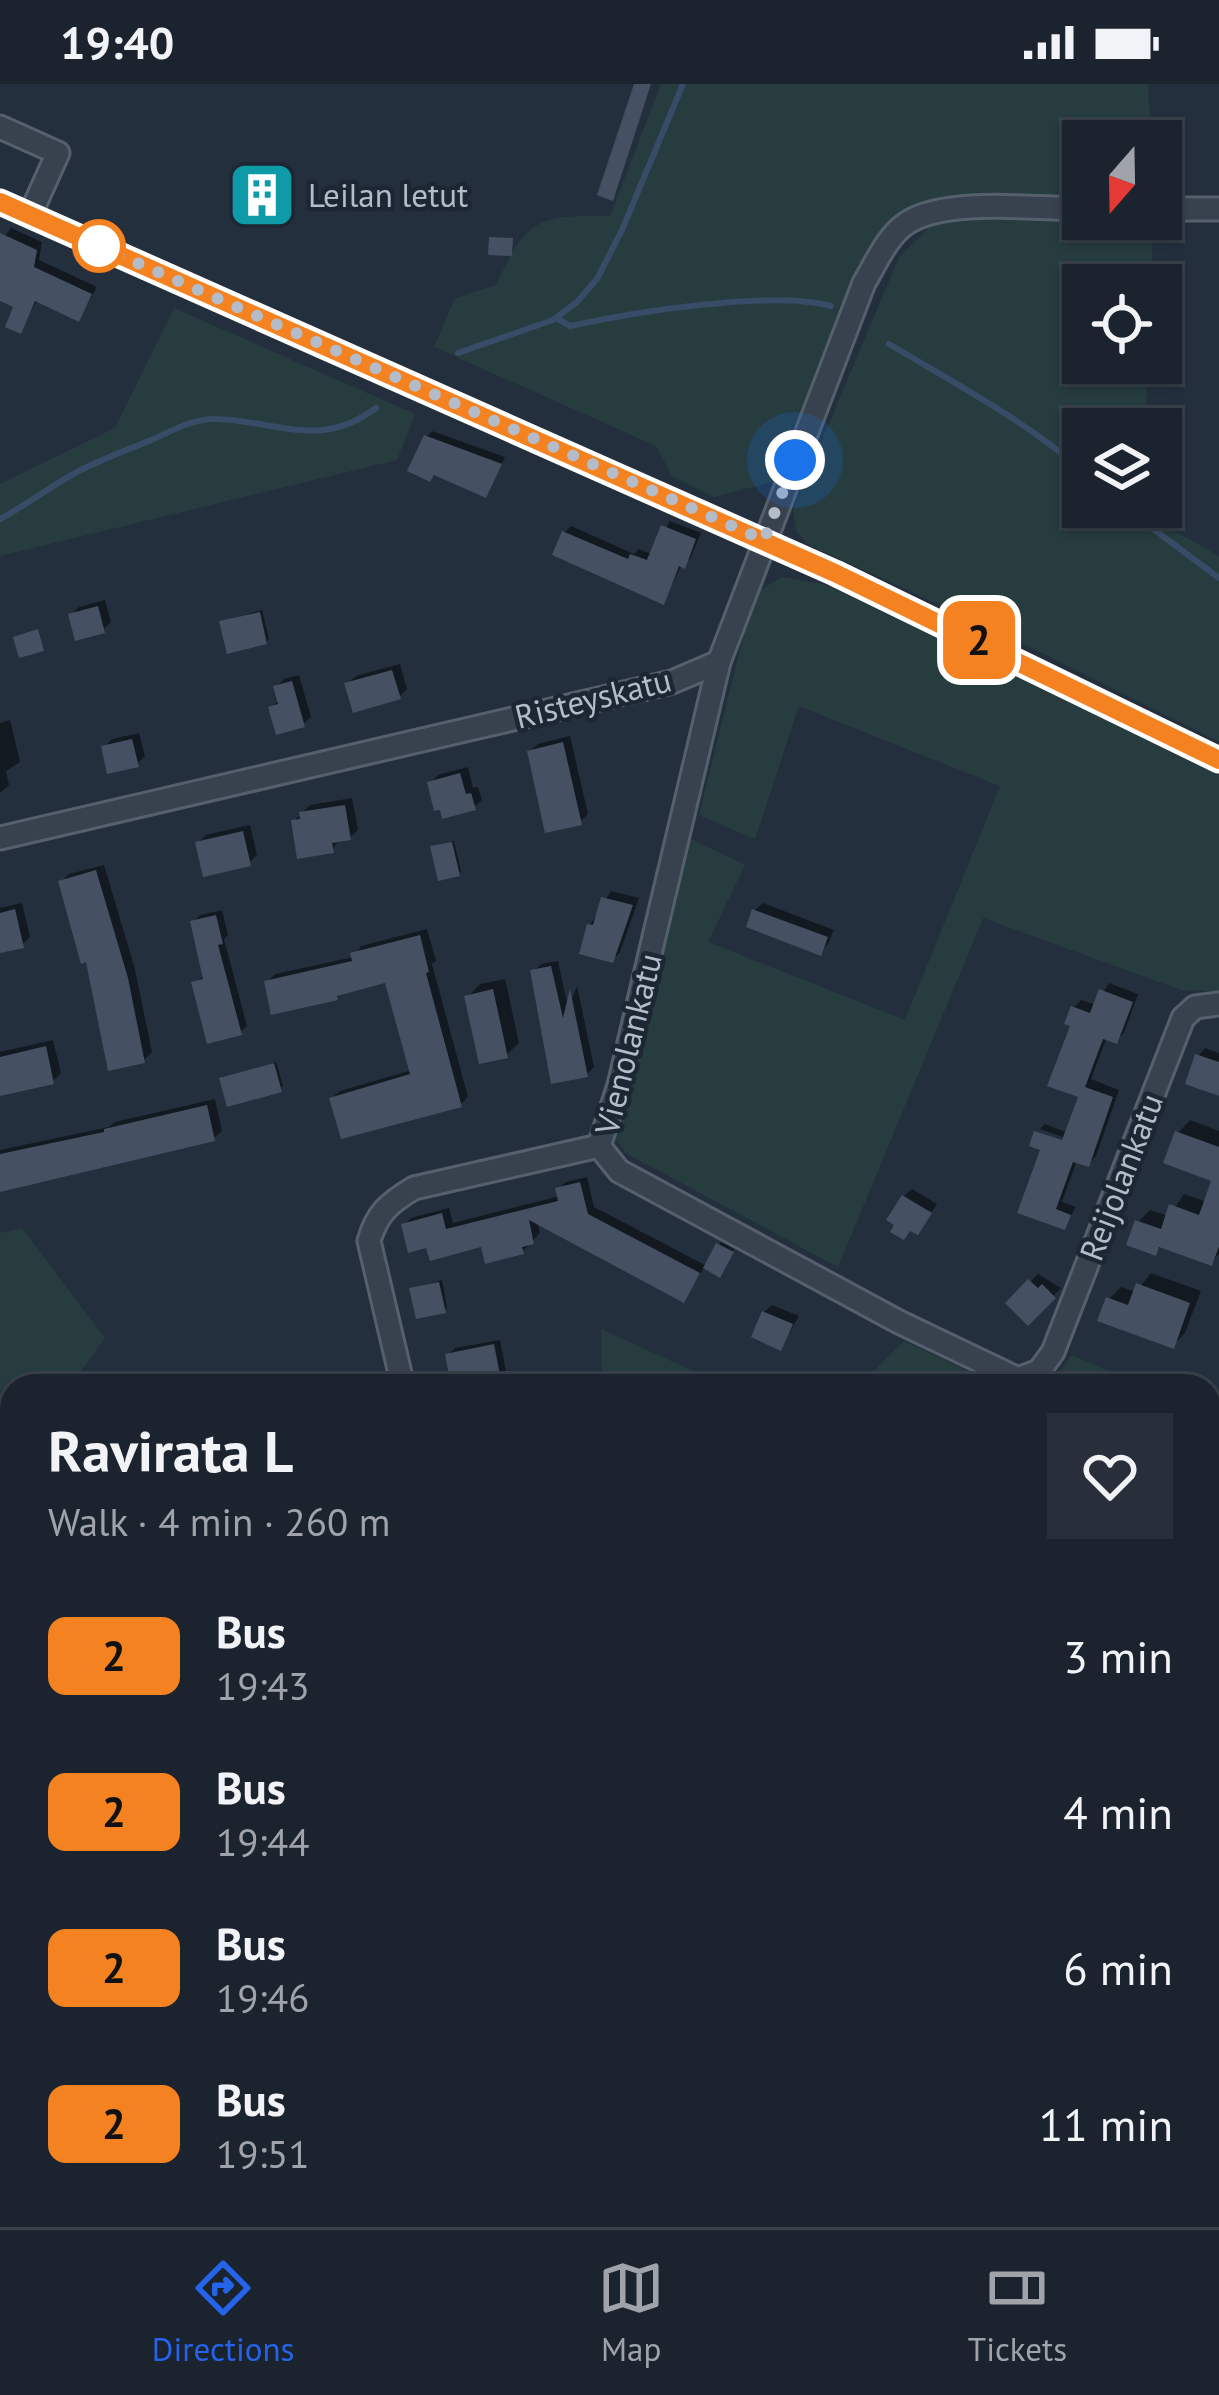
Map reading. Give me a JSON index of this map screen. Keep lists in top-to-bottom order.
{
  "streets": {
    "street": ["Risteyskatu", "Vienolankatu", "Reijolankatu"]
  },
  "crossings": [
    ["Risteyskatu", "Vienolankatu"],
    ["Vienolankatu", "Reijolankatu"]
  ],
  "places": {
    "building": ["Leilan letut"]
  },
  "lines": ["bus line 2"],
  "north": "bottom",
  "page": {
    "status": "19:40",
    "on_map": "2",
    "heading": ["Ravirata L", "Walk · 4 min · 260 m"],
    "list": [
      {
        "mark": "2",
        "name": "Bus",
        "note": "19:43",
        "value": "3 min"
      },
      {
        "mark": "2",
        "name": "Bus",
        "note": "19:44",
        "value": "4 min"
      },
      {
        "mark": "2",
        "name": "Bus",
        "note": "19:46",
        "value": "6 min"
      },
      {
        "mark": "2",
        "name": "Bus",
        "note": "19:51",
        "value": "11 min"
      }
    ],
    "tabs": ["Directions", "Map", "Tickets"]
  }
}
